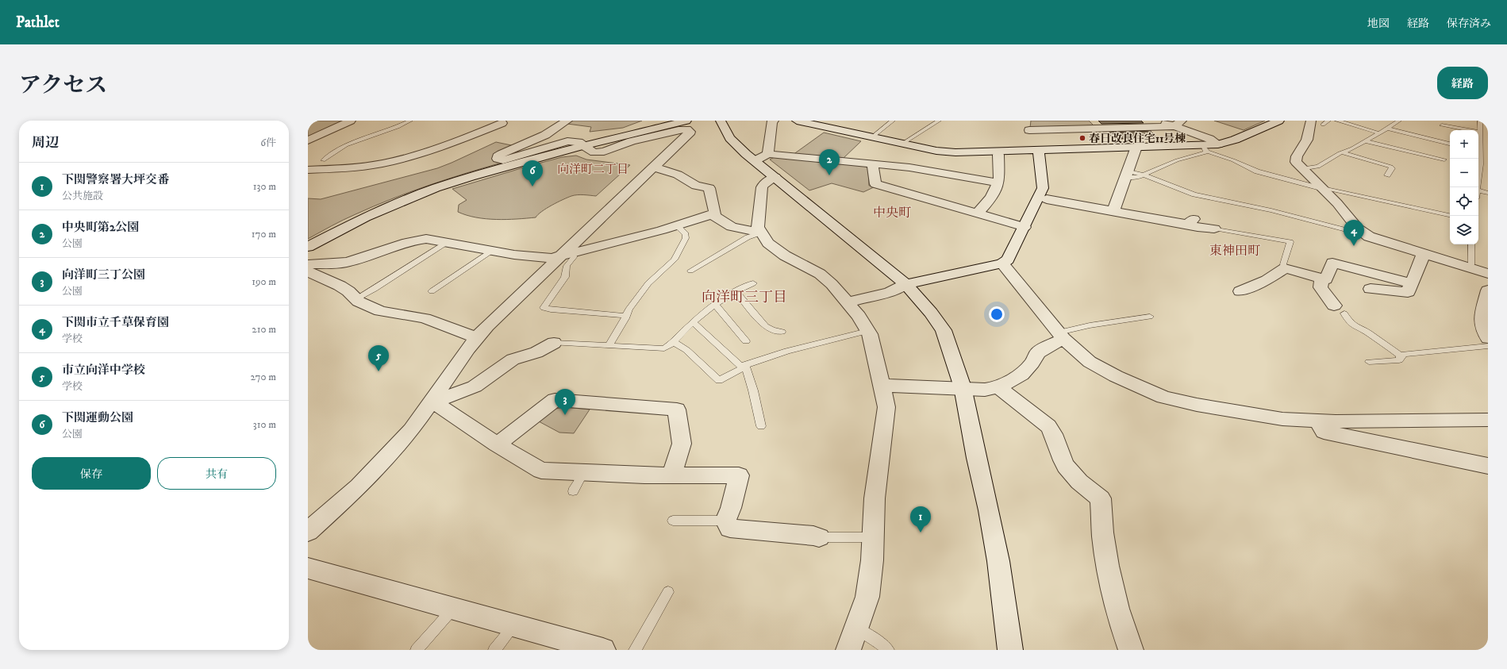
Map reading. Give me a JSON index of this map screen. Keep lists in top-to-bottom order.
{
  "districts": [
    "向洋町二丁目",
    "中央町",
    "東神田町",
    "向洋町三丁目"
  ],
  "places": ["春日改良住宅11号棟"],
  "page": {
    "header": "Pathlet",
    "nav": ["地図", "経路", "保存済み"],
    "title": "アクセス",
    "buttons": [
      "経路",
      ["保存", "共有"]
    ],
    "heading": ["周辺", "6件"],
    "map_buttons": ["+", "−"],
    "pins": [
      "2",
      "6",
      "4",
      "5",
      "3",
      "1"
    ],
    "list": [
      {
        "mark": "1",
        "name": "下関警察署大坪交番",
        "note": "公共施設",
        "value": "130 m"
      },
      {
        "mark": "2",
        "name": "中央町第2公園",
        "note": "公園",
        "value": "170 m"
      },
      {
        "mark": "3",
        "name": "向洋町三丁公園",
        "note": "公園",
        "value": "190 m"
      },
      {
        "mark": "4",
        "name": "下関市立千草保育園",
        "note": "学校",
        "value": "210 m"
      },
      {
        "mark": "5",
        "name": "市立向洋中学校",
        "note": "学校",
        "value": "270 m"
      },
      {
        "mark": "6",
        "name": "下関運動公園",
        "note": "公園",
        "value": "310 m"
      }
    ]
  }
}
